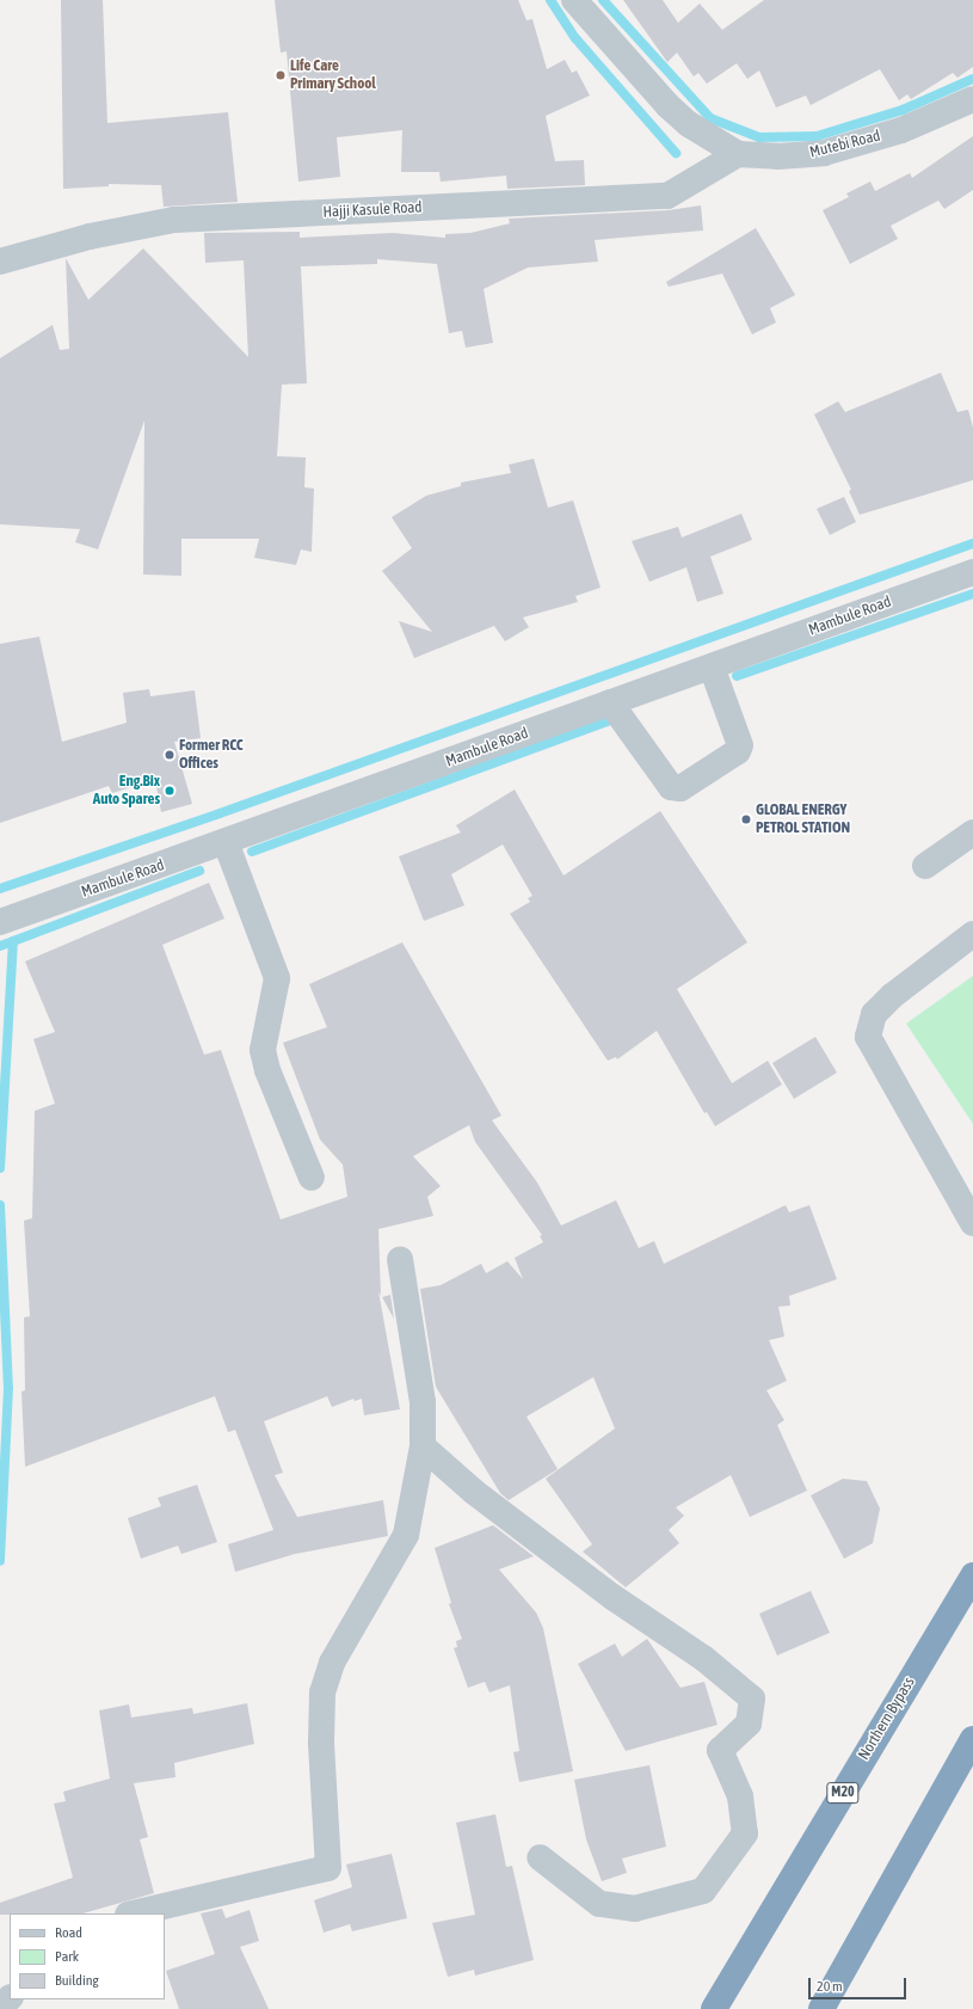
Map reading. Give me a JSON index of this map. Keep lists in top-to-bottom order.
{
  "streets": {
    "highway": ["Northern Bypass", "M20"],
    "street": ["Mutebi Road", "Hajji Kasule Road", "Mambule Road"]
  },
  "crossings": [
    ["Mutebi Road", "Hajji Kasule Road"]
  ],
  "places": [
    "Life Care Primary School",
    "Former RCC Offices",
    "Eng.Bix Auto Spares",
    "GLOBAL ENERGY PETROL STATION"
  ],
  "legend": ["Road", "Park", "Building"],
  "scale_bar": "20 m"
}
